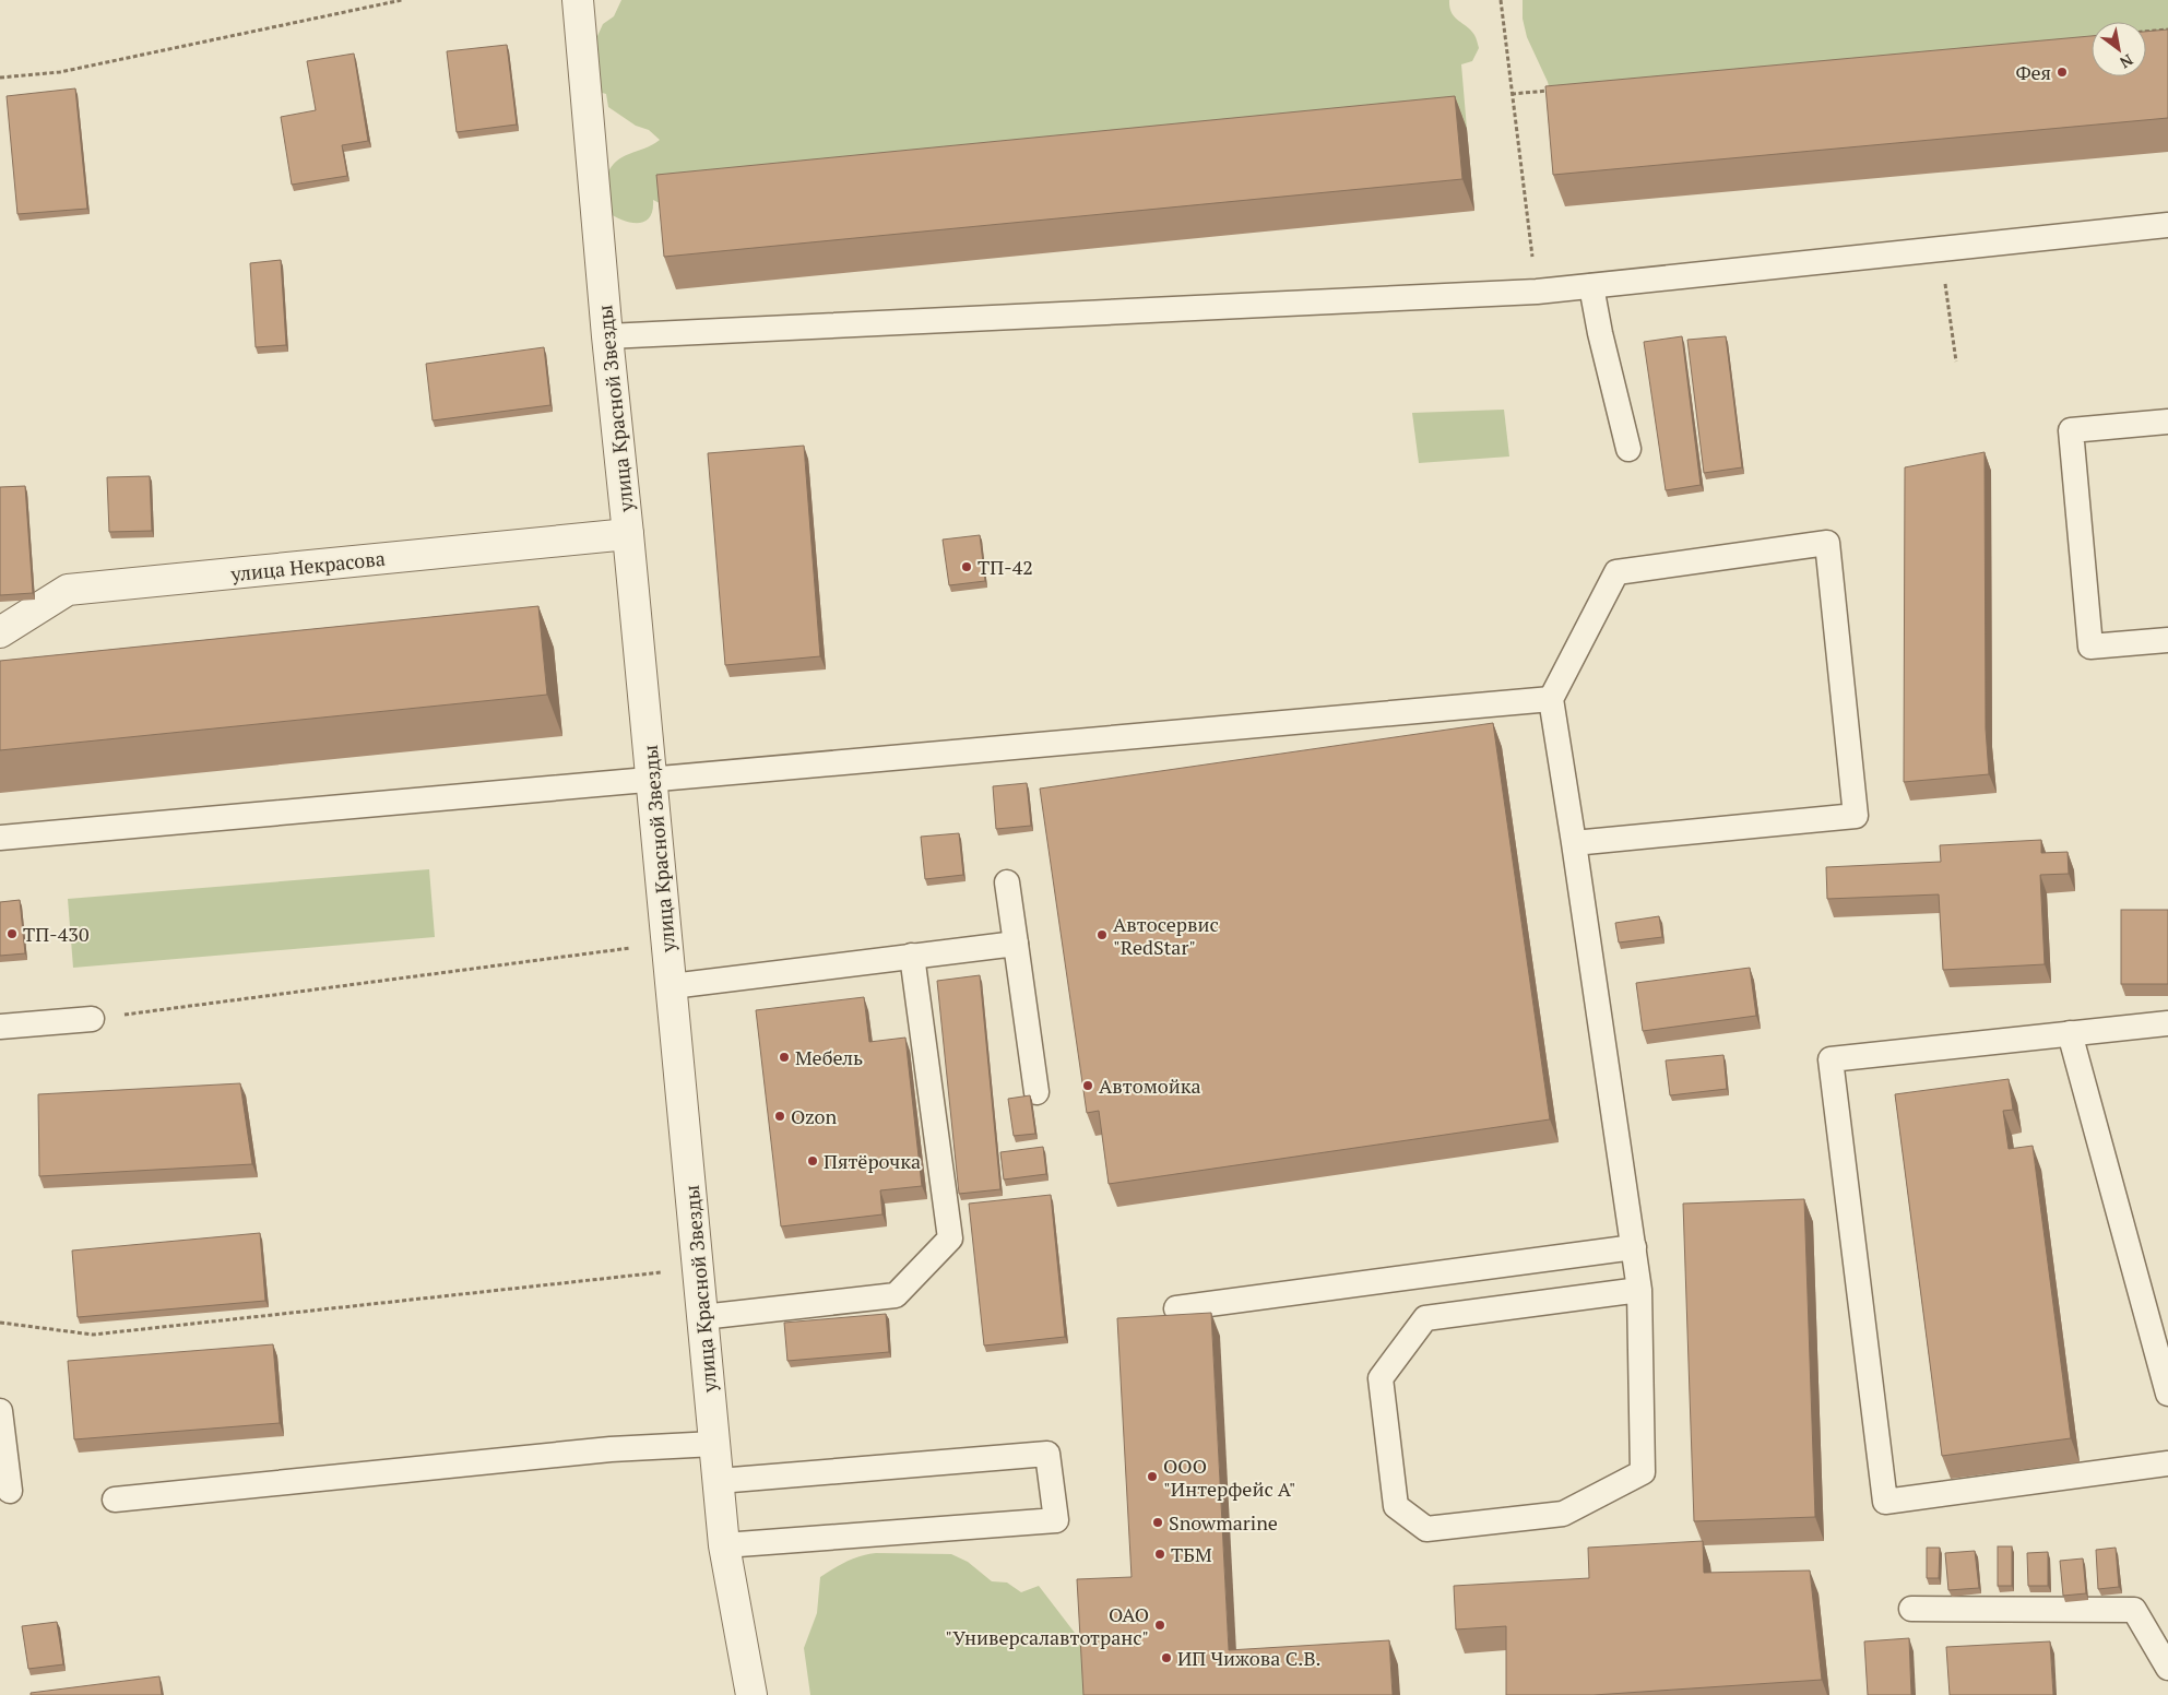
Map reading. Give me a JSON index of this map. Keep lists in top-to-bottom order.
{
  "streets": {
    "street": ["улица Красной Звезды", "улица Некрасова"]
  },
  "crossings": [
    ["улица Красной Звезды", "улица Некрасова"]
  ],
  "places": [
    "Фея",
    "ТП-42",
    "ТП-430",
    "Автосервис \"RedStar\"",
    "Мебель",
    "Автомойка",
    "Ozon",
    "Пятёрочка",
    "ООО \"Интерфейс А\"",
    "Snowmarine",
    "ТБМ",
    "ОАО \"Универсалавтотранс\"",
    "ИП Чижова С.В."
  ],
  "north": "bottom right"
}
